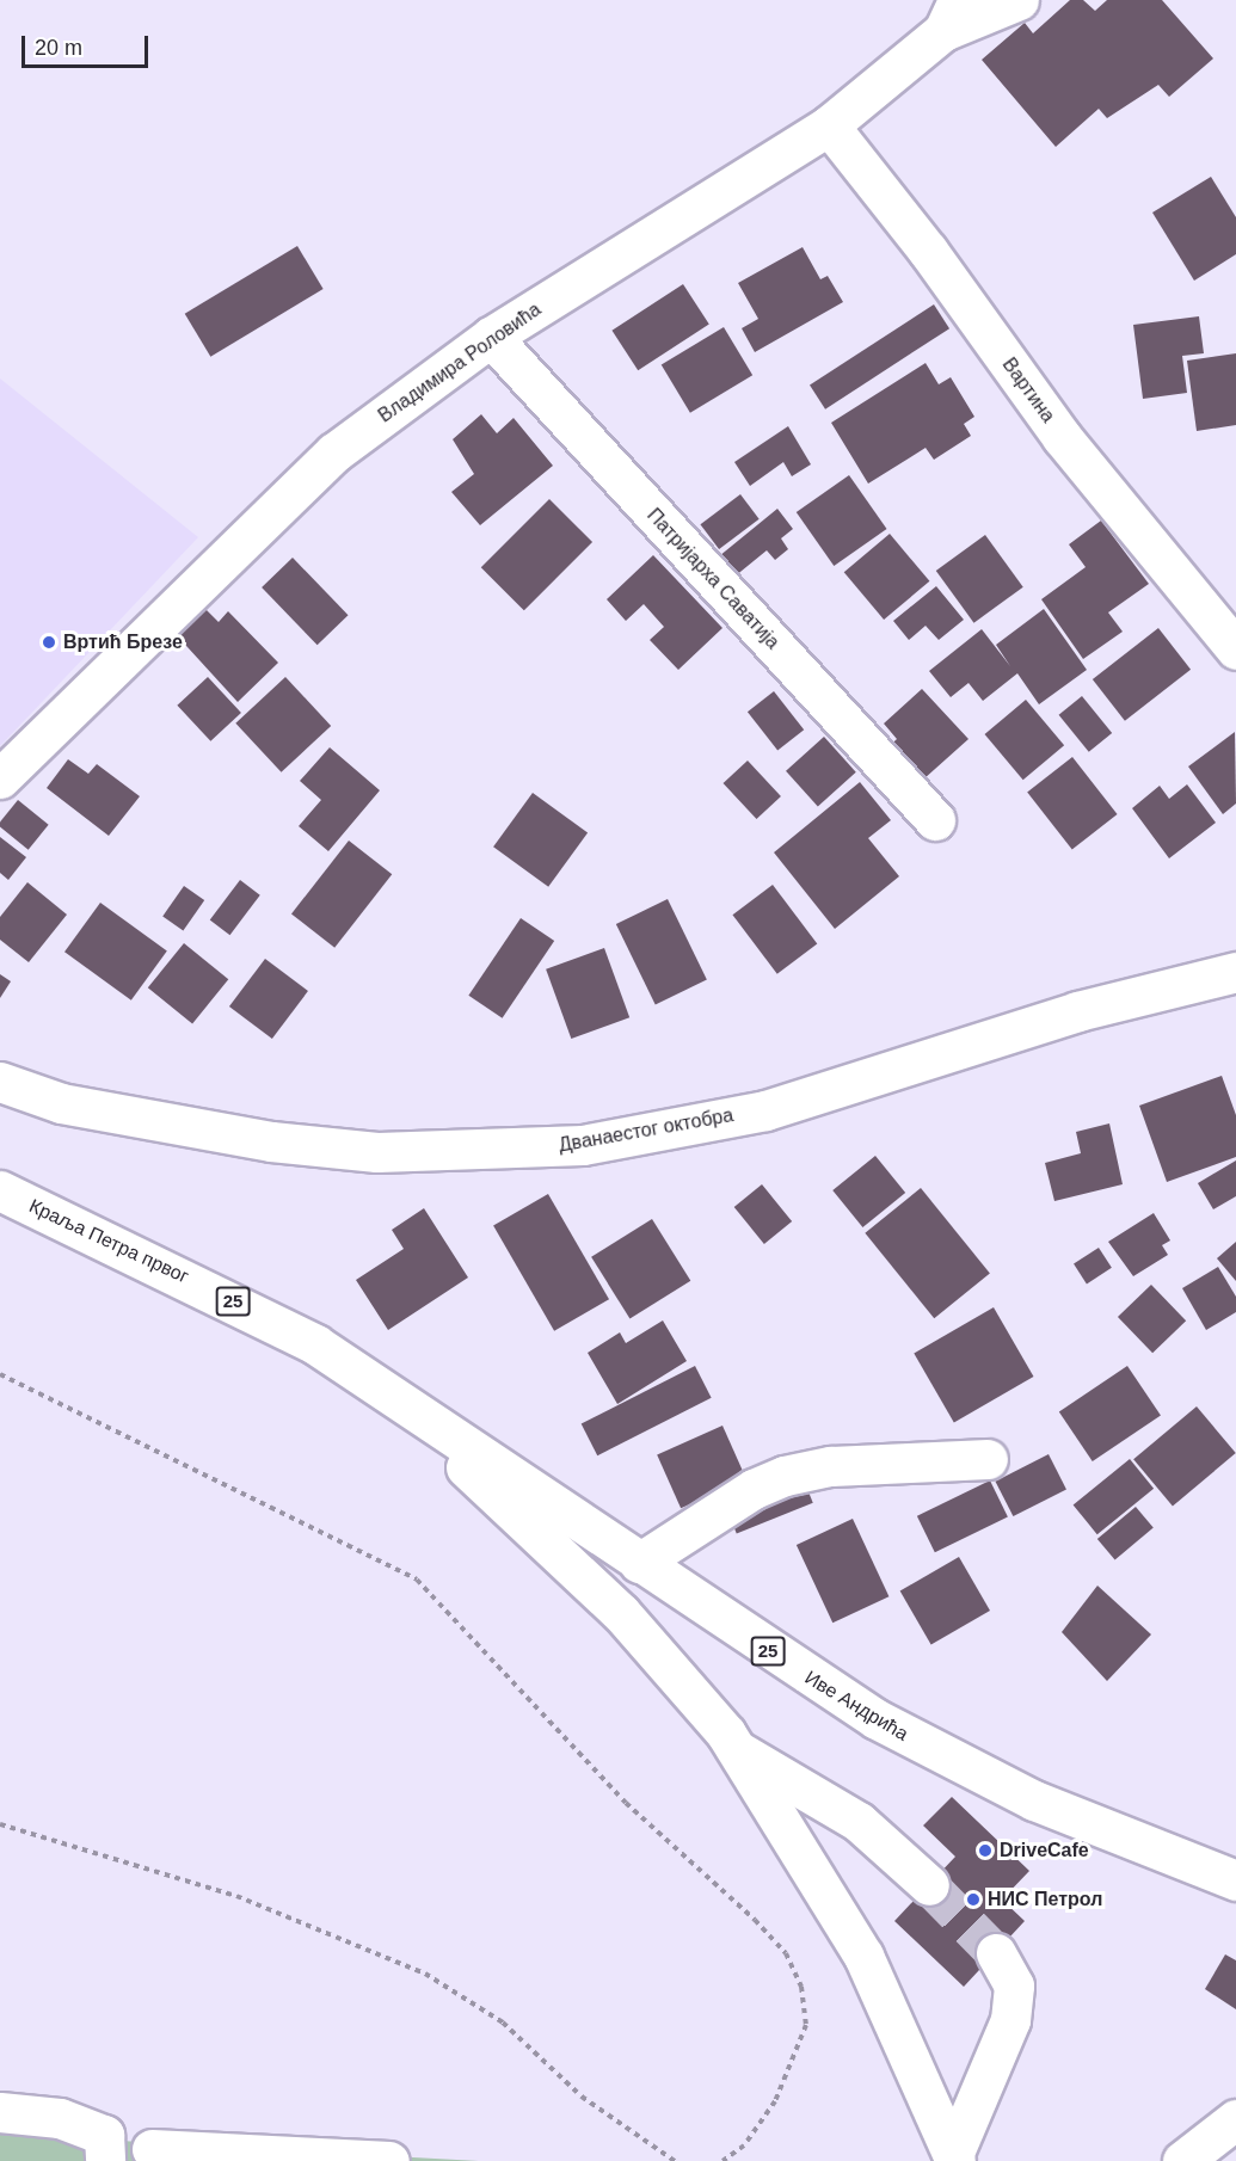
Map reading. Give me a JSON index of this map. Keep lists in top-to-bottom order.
{
  "streets": {
    "street": [
      "Владимира Роловића",
      "Вартина",
      "Патријарха Саватија",
      "Дванаестог октобра",
      "Краља Петра првог",
      "25",
      "Иве Андрића"
    ]
  },
  "crossings": [
    ["Владимира Роловића", "Вартина"],
    ["Владимира Роловића", "Патријарха Саватија"],
    ["Краља Петра првог", "Иве Андрића"]
  ],
  "places": ["Вртић Брезе", "DriveCafe", "НИС Петрол"],
  "scale_bar": "20 m"
}
